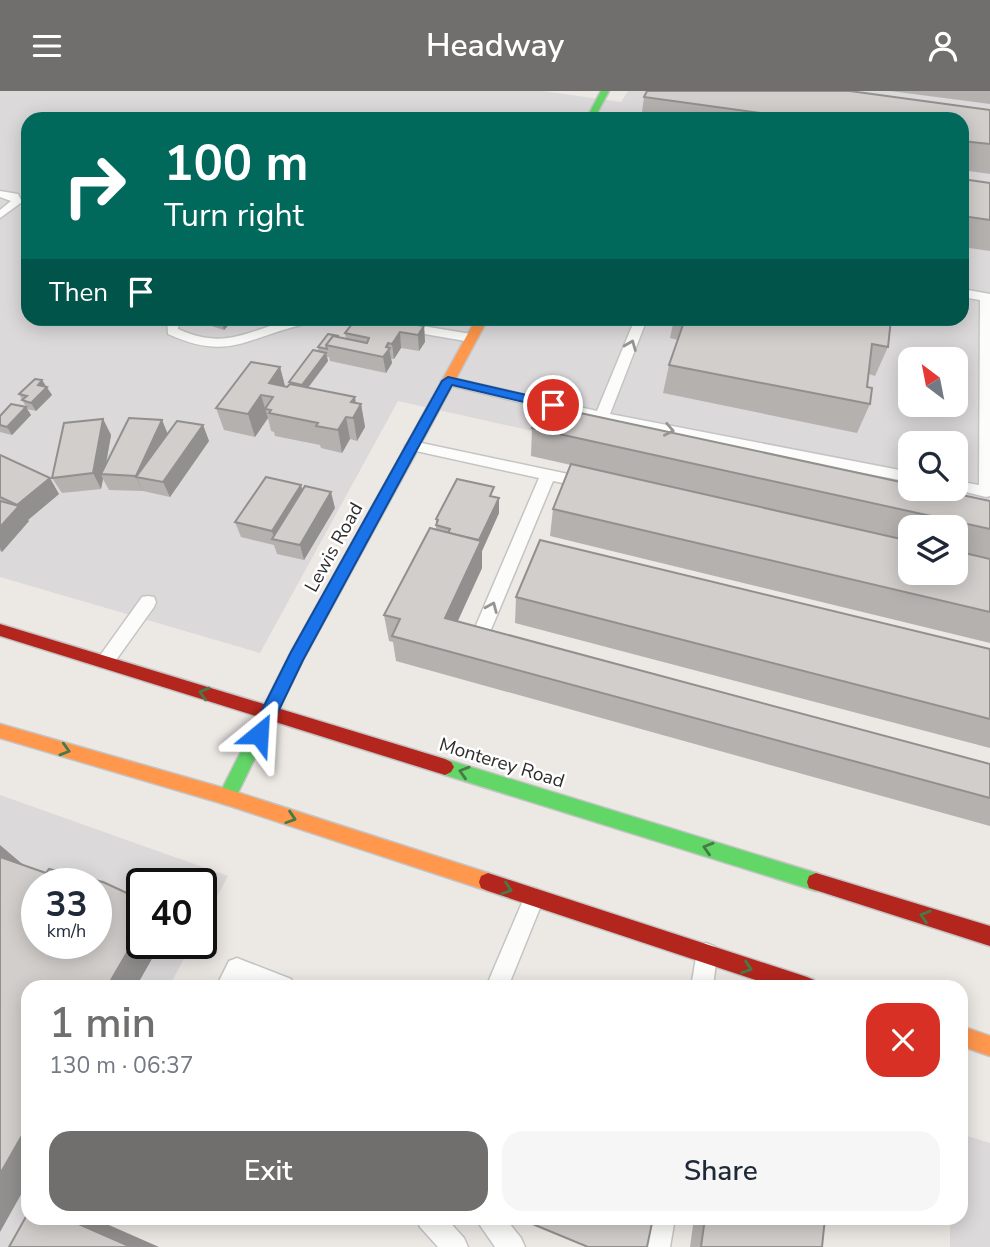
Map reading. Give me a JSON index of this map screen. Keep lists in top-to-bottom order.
{
  "streets": {
    "main road": ["Lewis Road", "Monterey Road"]
  },
  "crossings": [
    ["Lewis Road", "Monterey Road"]
  ],
  "north": "top left",
  "page": {
    "header": "Headway",
    "turn": ["100 m", "Turn right"],
    "then": "Then",
    "speed": "33 km/h",
    "limit": "40",
    "heading": ["1 min", "130 m · 06:37"],
    "buttons": ["Exit", "Share"]
  }
}
